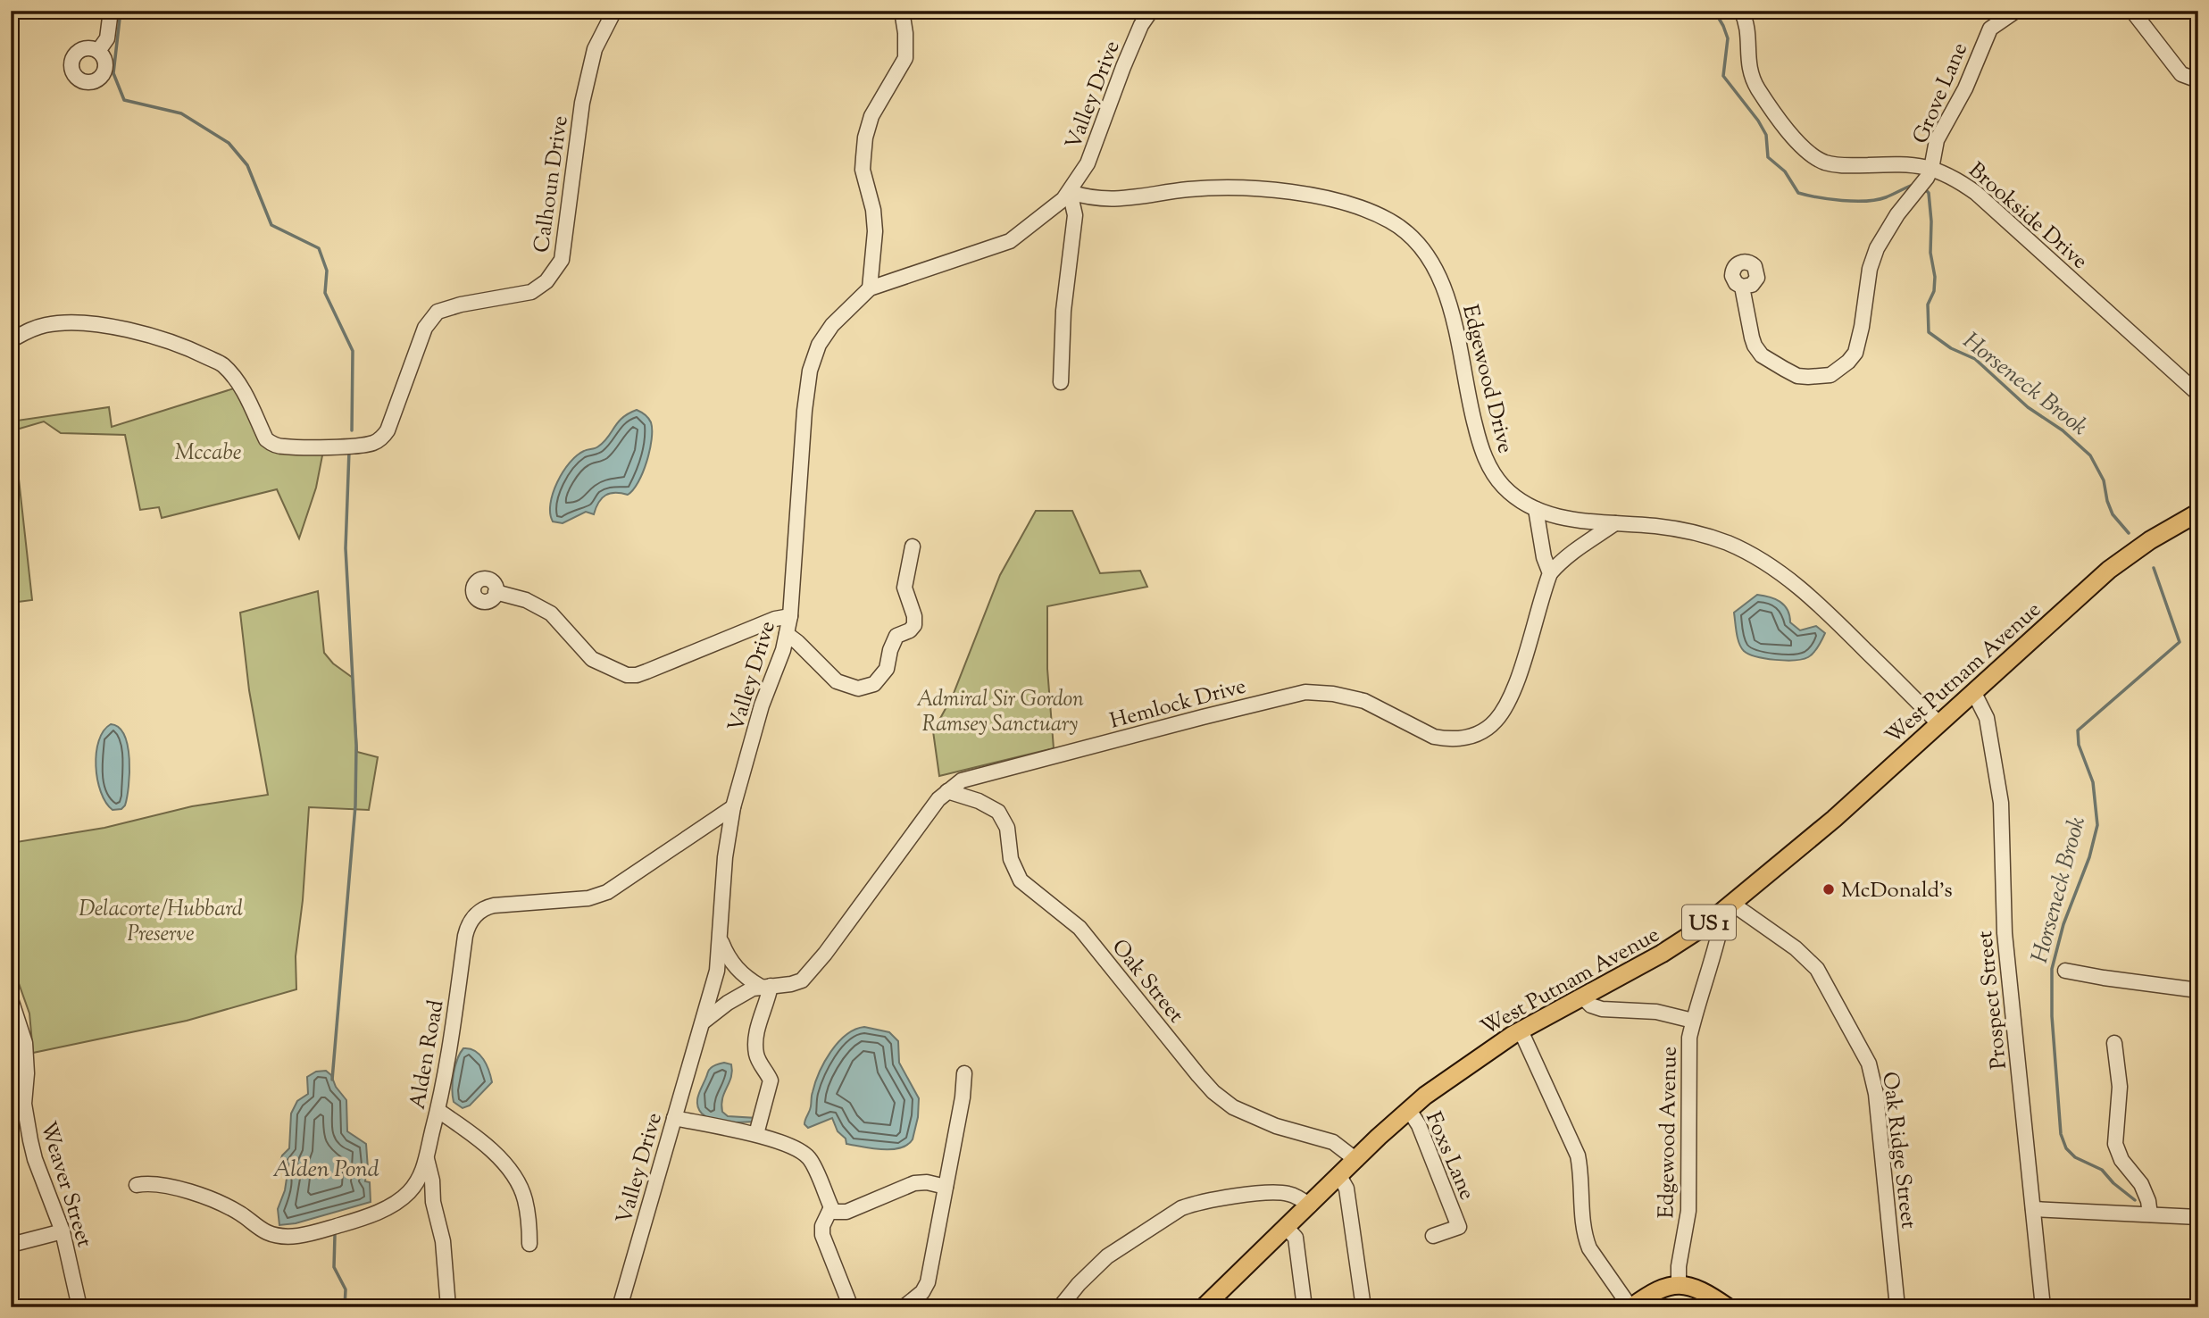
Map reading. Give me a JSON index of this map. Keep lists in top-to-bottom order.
{
  "streets": {
    "main road": ["West Putnam Avenue", "US 1"],
    "street": [
      "Grove Lane",
      "Valley Drive",
      "Calhoun Drive",
      "Brookside Drive",
      "Edgewood Drive",
      "Hemlock Drive",
      "Oak Street",
      "Prospect Street",
      "Alden Road",
      "Edgewood Avenue",
      "Oak Ridge Street",
      "Foxs Lane",
      "Weaver Street"
    ]
  },
  "crossings": [
    ["Grove Lane", "Brookside Drive"],
    ["Valley Drive", "Edgewood Drive"],
    ["Valley Drive", "Hemlock Drive"],
    ["Valley Drive", "Alden Road"],
    ["Edgewood Drive", "West Putnam Avenue"],
    ["Edgewood Drive", "Hemlock Drive"],
    ["West Putnam Avenue", "Oak Street"],
    ["West Putnam Avenue", "Prospect Street"],
    ["West Putnam Avenue", "Edgewood Avenue"],
    ["West Putnam Avenue", "Oak Ridge Street"],
    ["West Putnam Avenue", "Foxs Lane"],
    ["Hemlock Drive", "Oak Street"],
    ["Edgewood Avenue", "Oak Ridge Street"]
  ],
  "water": ["Horseneck Brook", "Alden Pond"],
  "parks": ["Mccabe", "Admiral Sir Gordon Ramsey Sanctuary", "Delacorte/Hubbard Preserve"],
  "places": ["McDonald's"]
}
